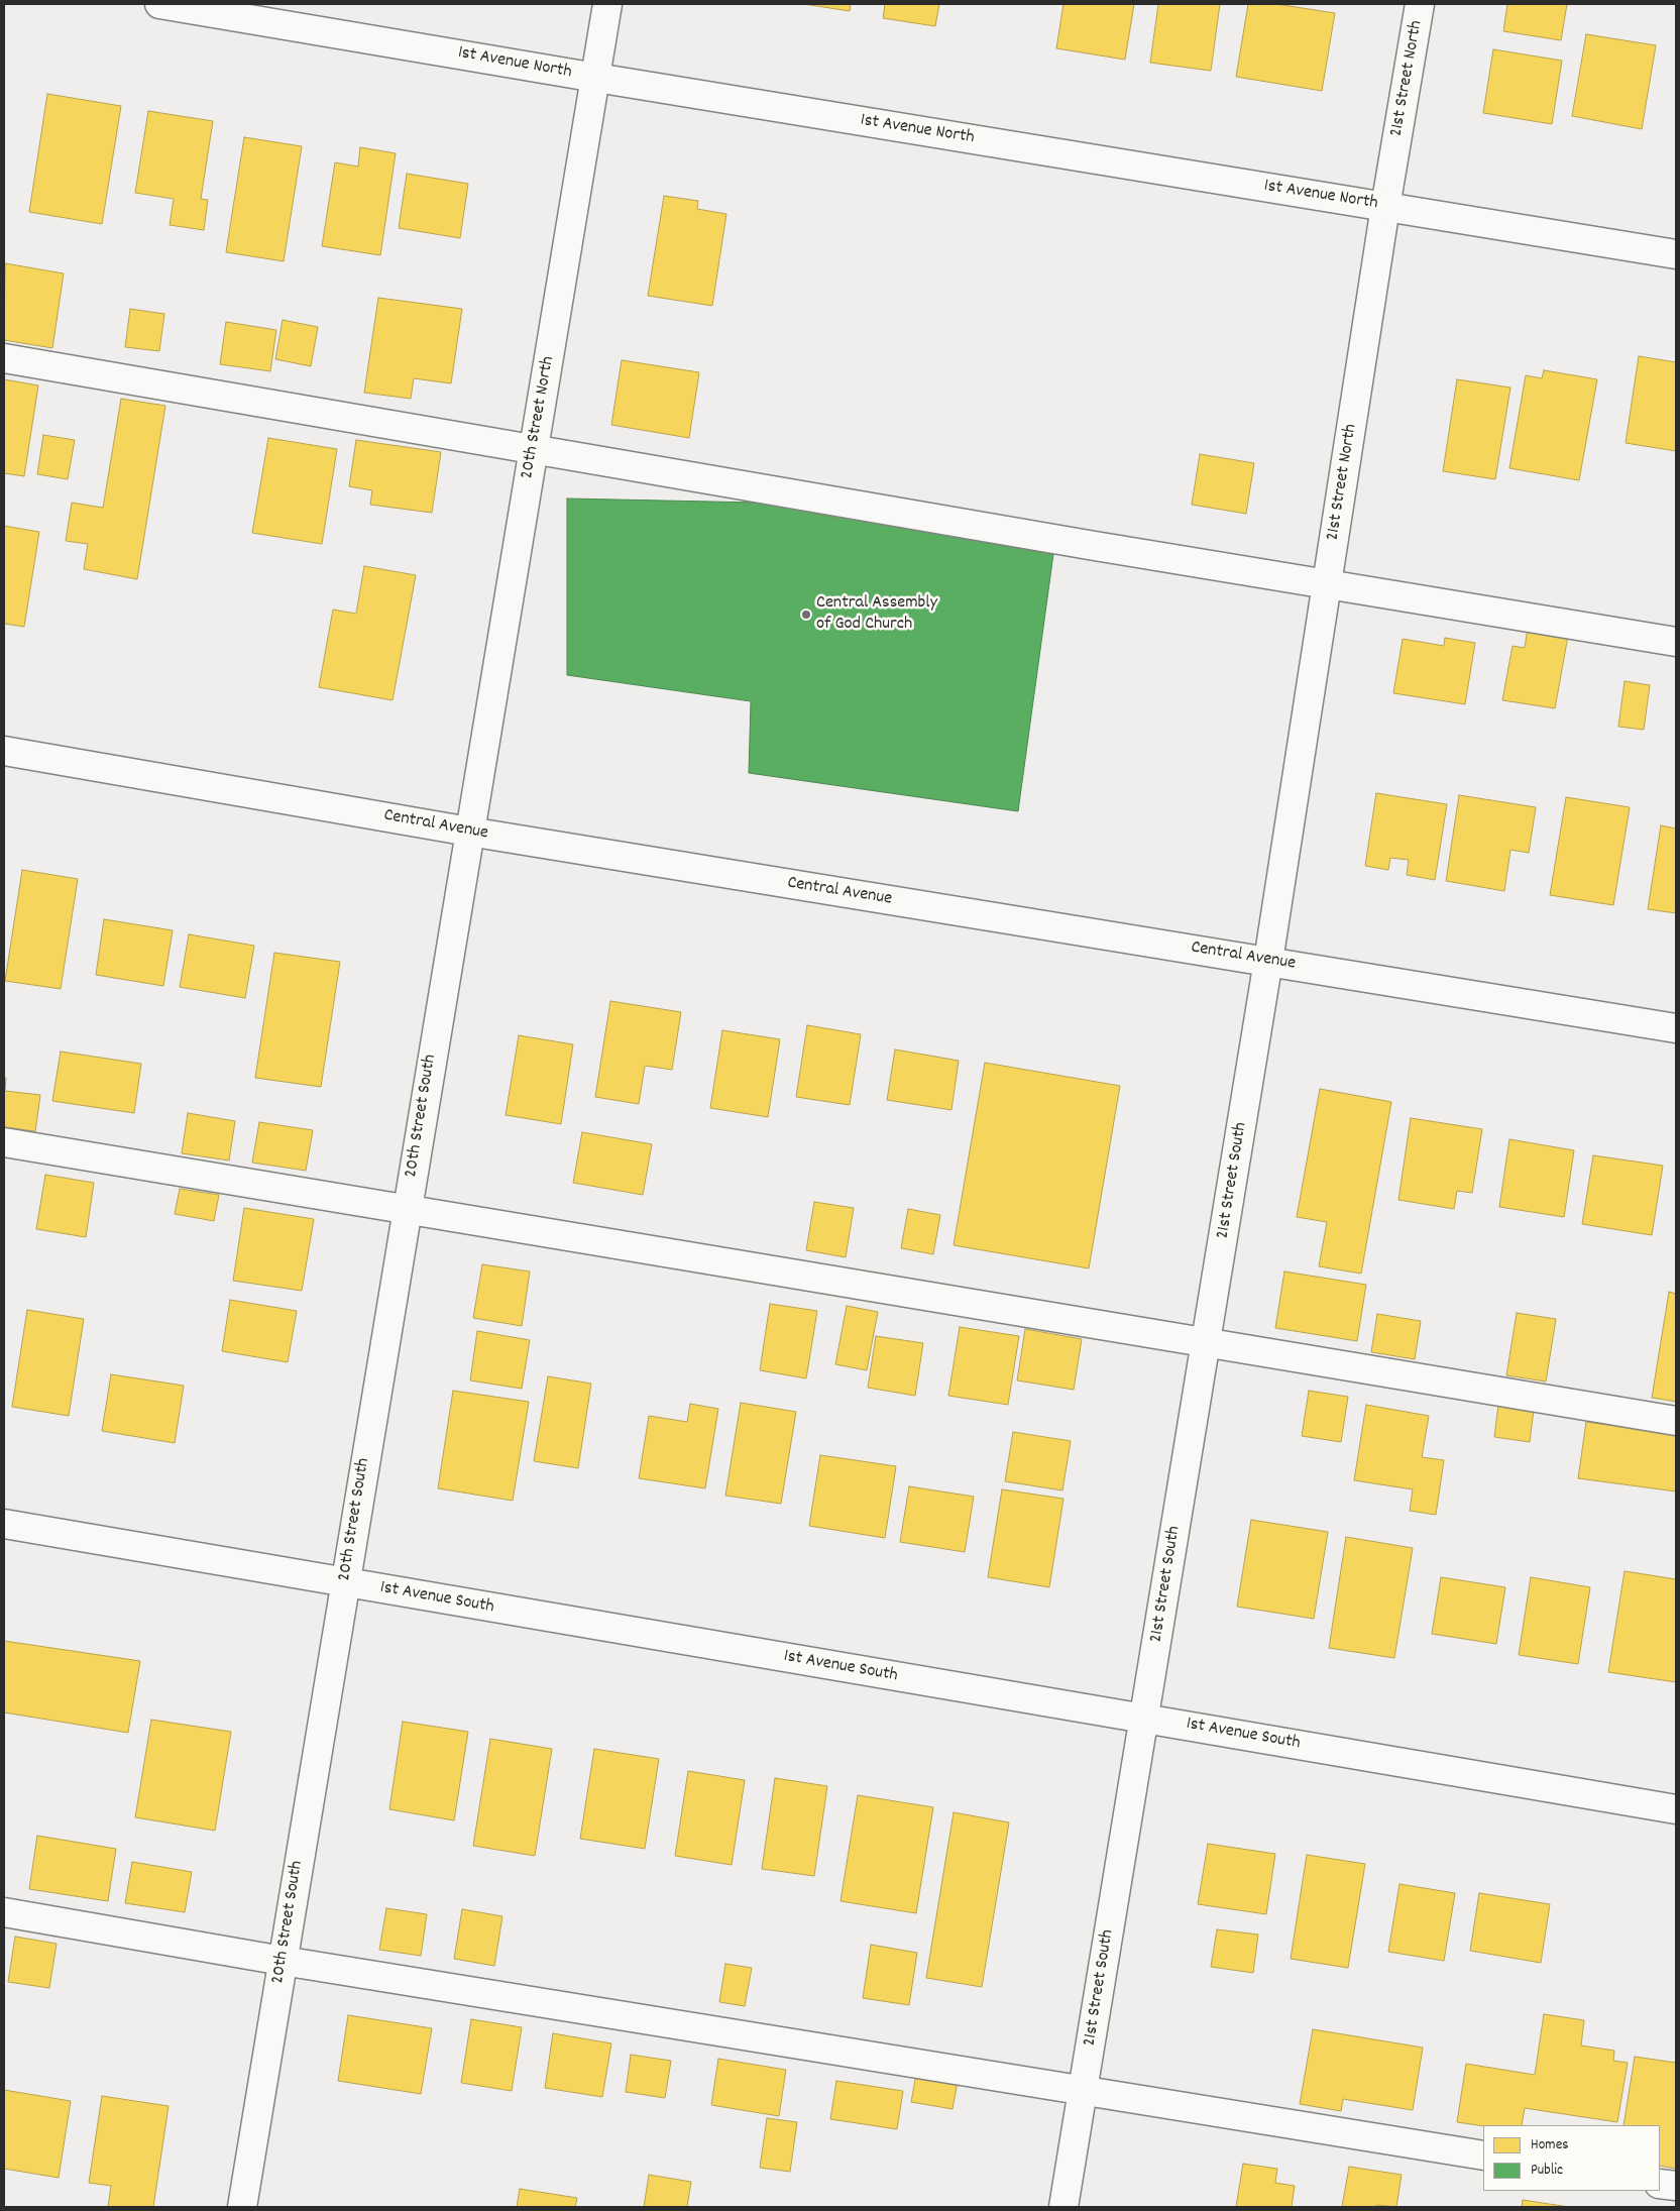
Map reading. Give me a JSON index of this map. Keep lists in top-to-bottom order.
{
  "streets": {
    "street": [
      "1st Avenue North",
      "21st Street North",
      "20th Street North",
      "Central Avenue",
      "20th Street South",
      "21st Street South",
      "1st Avenue South"
    ]
  },
  "crossings": [
    ["1st Avenue North", "21st Street North"],
    ["1st Avenue North", "20th Street North"],
    ["21st Street North", "Central Avenue"],
    ["21st Street North", "21st Street South"],
    ["20th Street North", "Central Avenue"],
    ["20th Street North", "20th Street South"],
    ["Central Avenue", "20th Street South"],
    ["Central Avenue", "21st Street South"],
    ["20th Street South", "1st Avenue South"],
    ["21st Street South", "1st Avenue South"]
  ],
  "places": ["Central Assembly of God Church"],
  "legend": ["Homes", "Public"]
}
